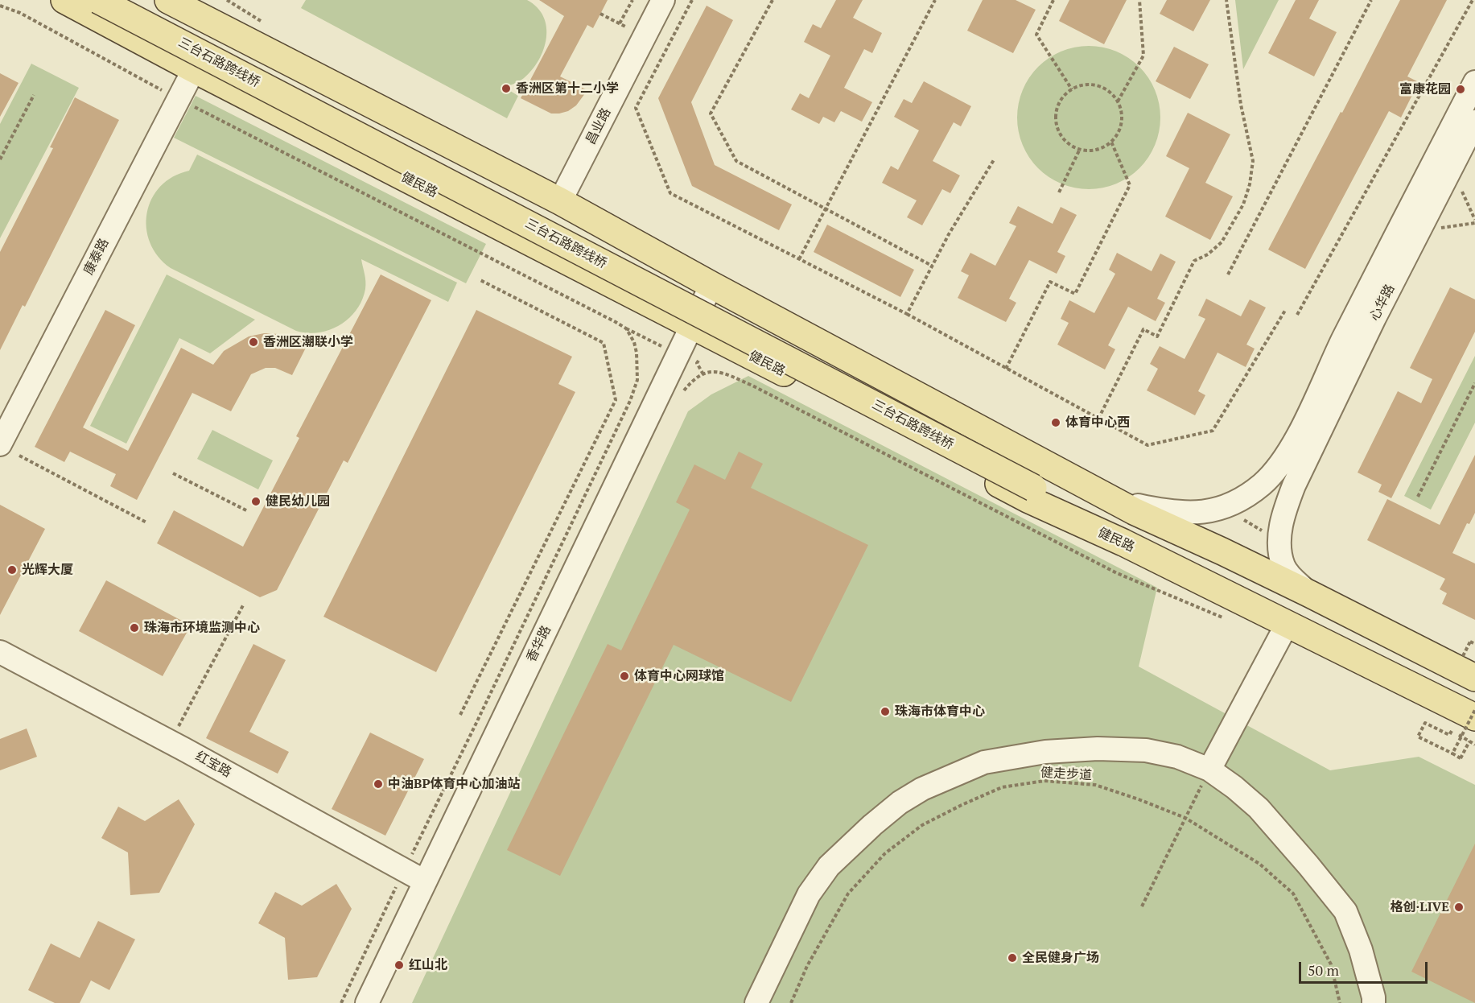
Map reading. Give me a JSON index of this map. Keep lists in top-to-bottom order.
{
  "streets": {
    "main road": ["三台石路跨线桥", "健民路"],
    "street": [
      "昌业路",
      "康泰路",
      "心华路",
      "香华路",
      "红宝路"
    ],
    "path": ["健走步道"]
  },
  "crossings": [
    ["健民路", "康泰路"],
    ["健民路", "香华路"],
    ["香华路", "红宝路"]
  ],
  "places": [
    "香洲区第十二小学",
    "富康花园",
    "香洲区潮联小学",
    "体育中心西",
    "健民幼儿园",
    "光辉大厦",
    "珠海市环境监测中心",
    "体育中心网球馆",
    "珠海市体育中心",
    "中油BP体育中心加油站",
    "格创·LIVE",
    "全民健身广场",
    "红山北"
  ],
  "scale_bar": "50 m"
}
